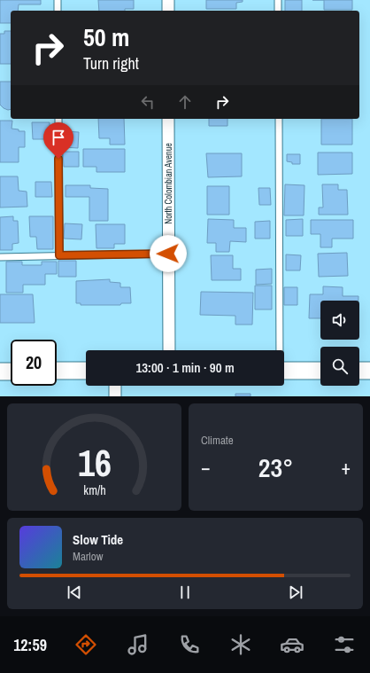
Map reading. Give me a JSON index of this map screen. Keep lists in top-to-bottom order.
{
  "streets": {
    "street": ["North Colombian Avenue"]
  },
  "page": {
    "turn": ["50 m", "Turn right"],
    "limit": "20",
    "trip": "13:00 · 1 min · 90 m",
    "tile": "Climate",
    "heat": ["−", "23°", "+"],
    "song": ["Slow Tide", "Marlow"],
    "tabs": "12:59",
    "gauge": ["16", "km/h"]
  }
}
